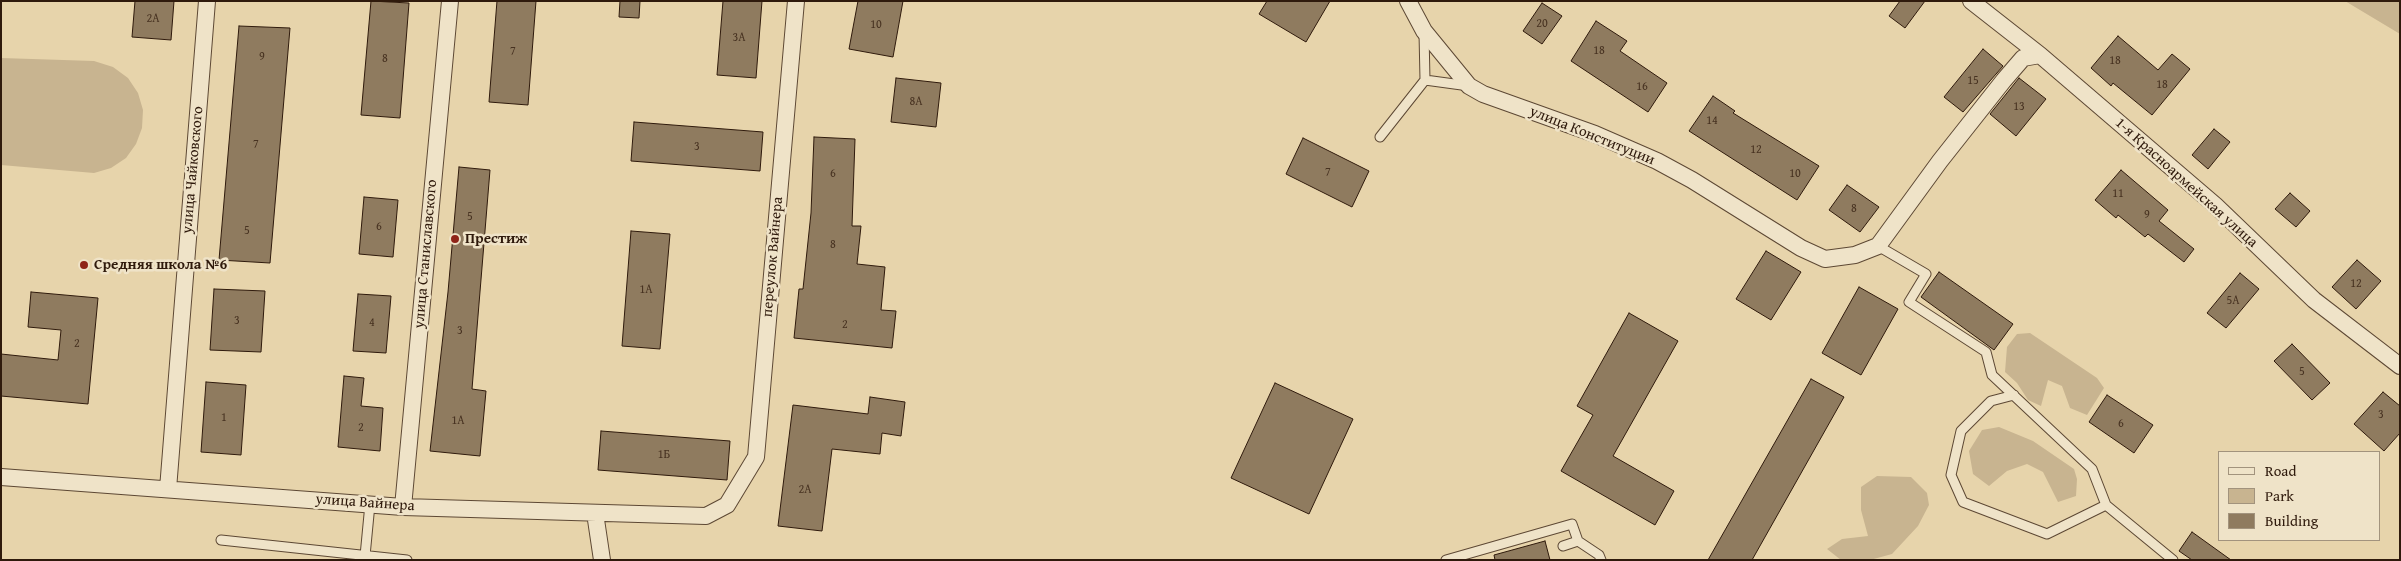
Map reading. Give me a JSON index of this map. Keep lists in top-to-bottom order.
{
  "streets": {
    "street": [
      "улица Конституции",
      "улица Чайковского",
      "1-я Красноармейская улица",
      "улица Станиславского",
      "переулок Вайнера",
      "улица Вайнера"
    ]
  },
  "crossings": [
    ["улица Чайковского", "улица Вайнера"],
    ["улица Станиславского", "улица Вайнера"],
    ["переулок Вайнера", "улица Вайнера"]
  ],
  "places": ["Престиж", "Средняя школа №6"],
  "house_numbers": [
    "2А",
    "20",
    "10",
    "3А",
    "18",
    "7",
    "9",
    "8",
    "18",
    "15",
    "18",
    "16",
    "8А",
    "13",
    "14",
    "7",
    "3",
    "12",
    "7",
    "6",
    "10",
    "11",
    "8",
    "9",
    "5",
    "6",
    "5",
    "8",
    "12",
    "1А",
    "5А",
    "3",
    "4",
    "2",
    "3",
    "2",
    "5",
    "3",
    "1",
    "1А",
    "6",
    "2",
    "1Б",
    "2А"
  ],
  "legend": ["Road", "Park", "Building"]
}
